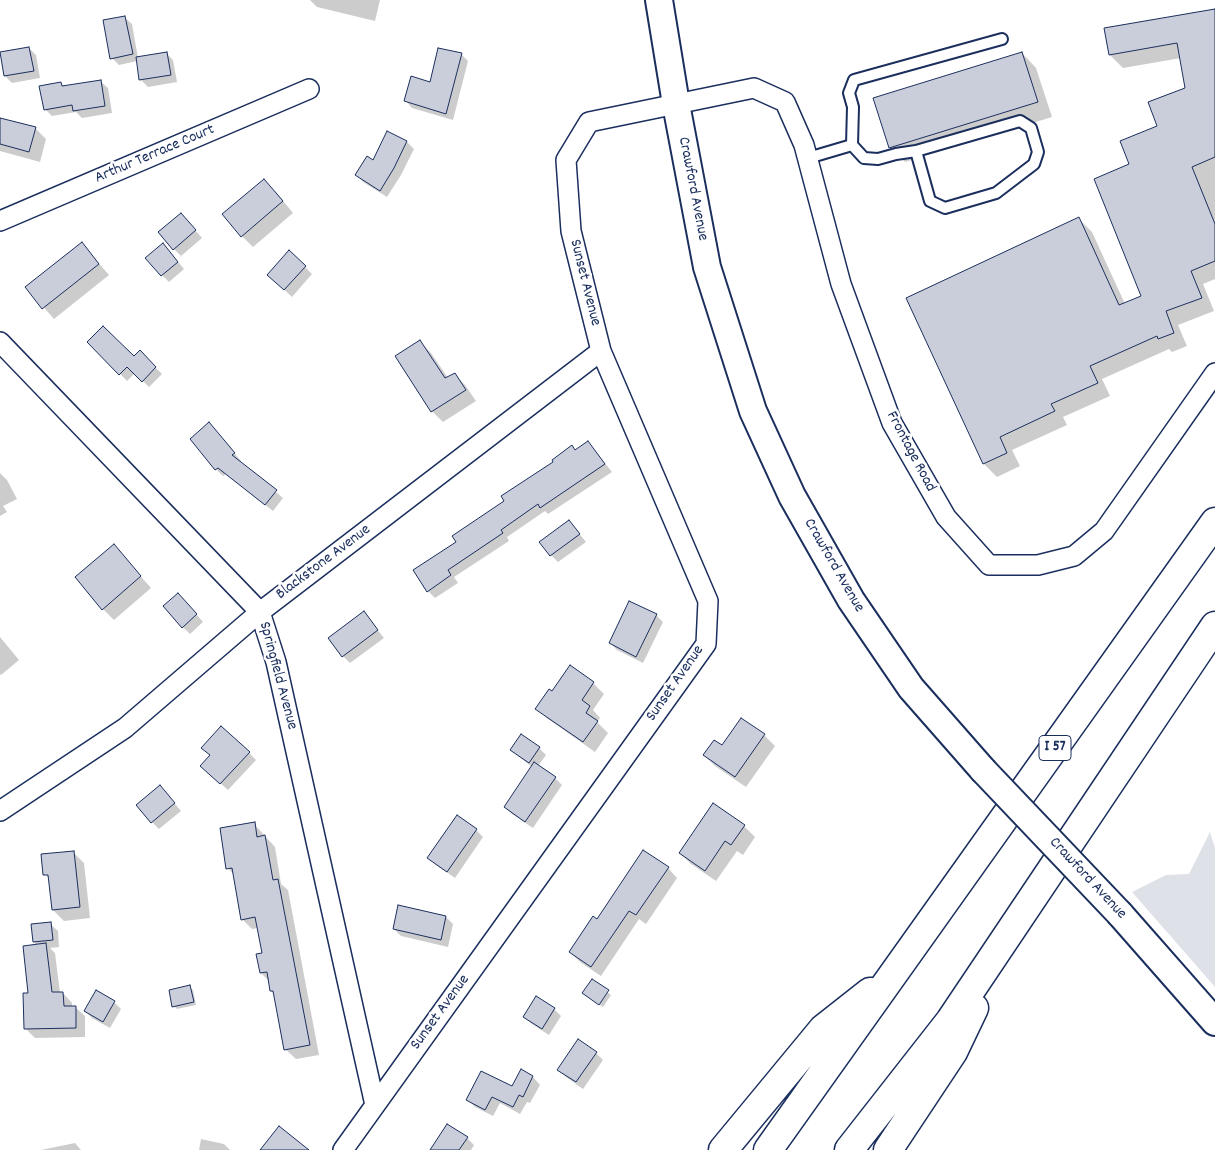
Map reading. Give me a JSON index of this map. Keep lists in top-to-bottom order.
{
  "streets": {
    "highway": ["I 57"],
    "main road": ["Crawford Avenue"],
    "street": [
      "Arthur Terrace Court",
      "Sunset Avenue",
      "Frontage Road",
      "Blackstone Avenue",
      "Springfield Avenue"
    ]
  },
  "crossings": [
    ["Crawford Avenue", "Sunset Avenue"],
    ["Crawford Avenue", "Frontage Road"],
    ["Sunset Avenue", "Frontage Road"],
    ["Sunset Avenue", "Blackstone Avenue"],
    ["Sunset Avenue", "Springfield Avenue"],
    ["Blackstone Avenue", "Springfield Avenue"]
  ]
}
